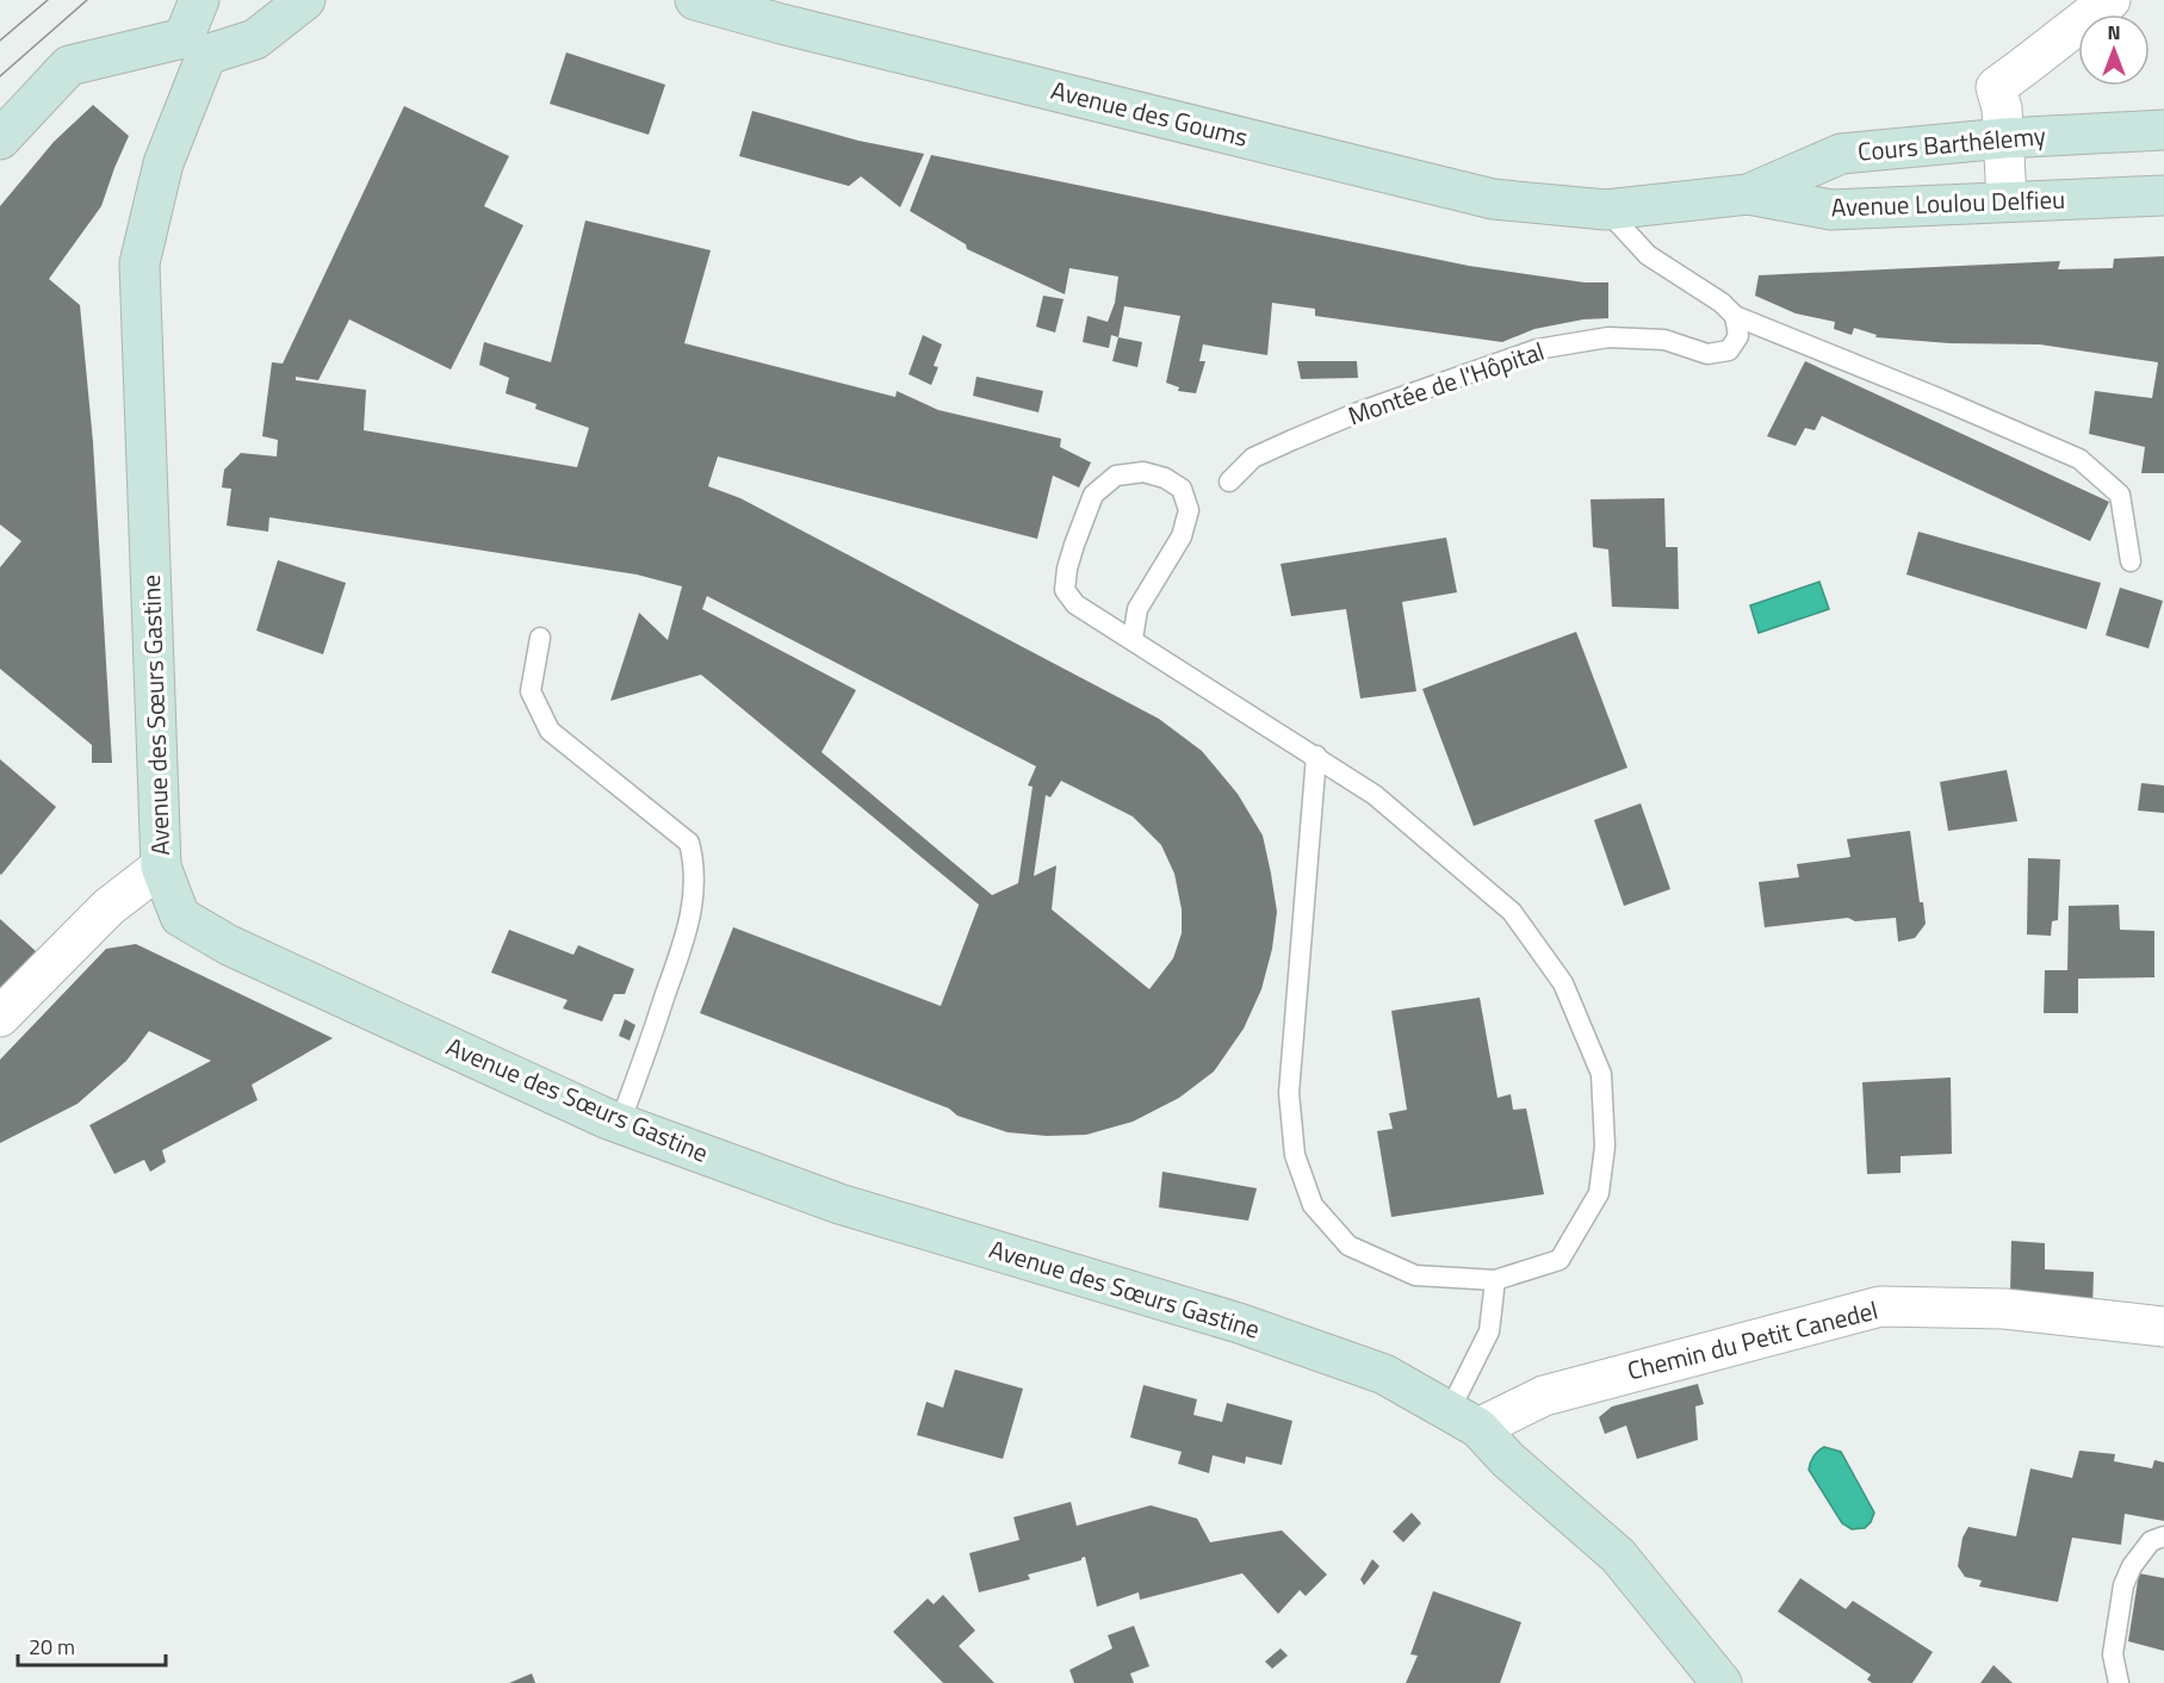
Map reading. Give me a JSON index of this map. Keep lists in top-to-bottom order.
{
  "streets": {
    "street": [
      "Avenue des Goums",
      "Cours Barthélemy",
      "Avenue Loulou Delfieu",
      "Avenue des Sœurs Gastine",
      "Chemin du Petit Canedel"
    ],
    "lane": ["Montée de l'Hôpital"]
  },
  "crossings": [
    ["Avenue des Goums", "Avenue Loulou Delfieu"],
    ["Cours Barthélemy", "Avenue Loulou Delfieu"],
    ["Avenue des Sœurs Gastine", "Chemin du Petit Canedel"]
  ],
  "scale_bar": "20 m",
  "north": "top"
}
